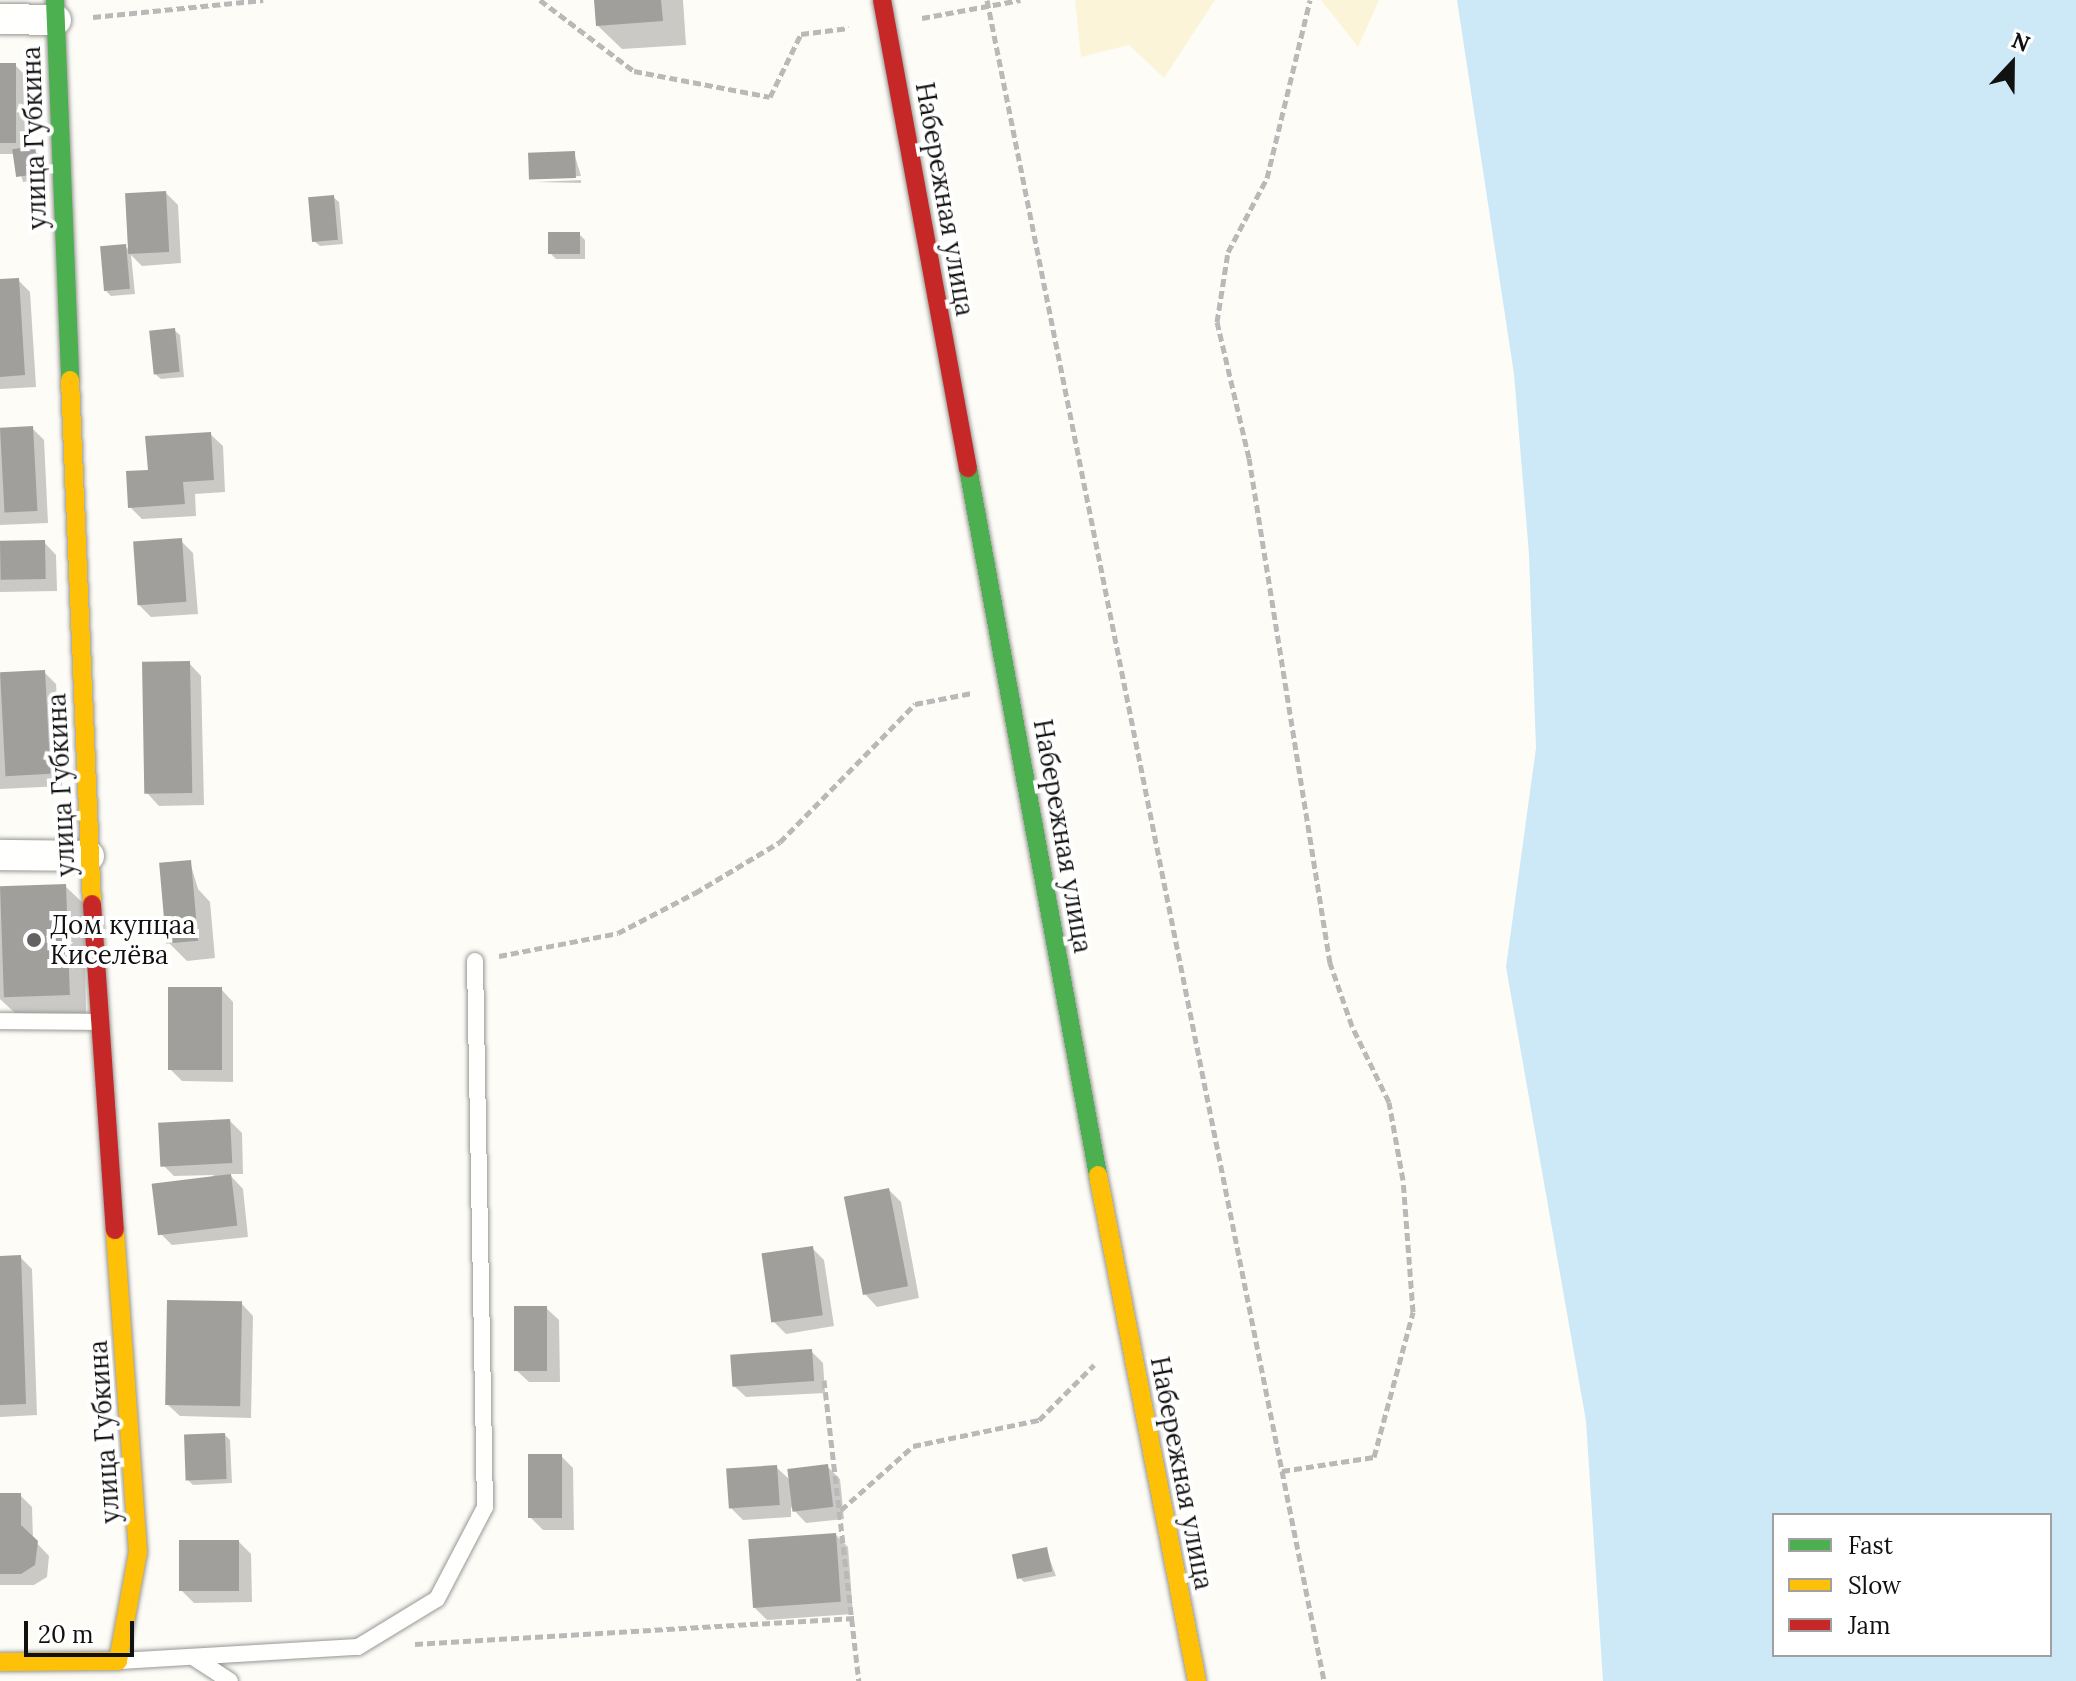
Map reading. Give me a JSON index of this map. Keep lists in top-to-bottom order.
{
  "streets": {
    "street": ["улица Губкина", "Набережная улица"]
  },
  "places": ["Дом купцаа Киселёва"],
  "legend": ["Fast", "Slow", "Jam"],
  "scale_bar": "20 m",
  "north": "top"
}
